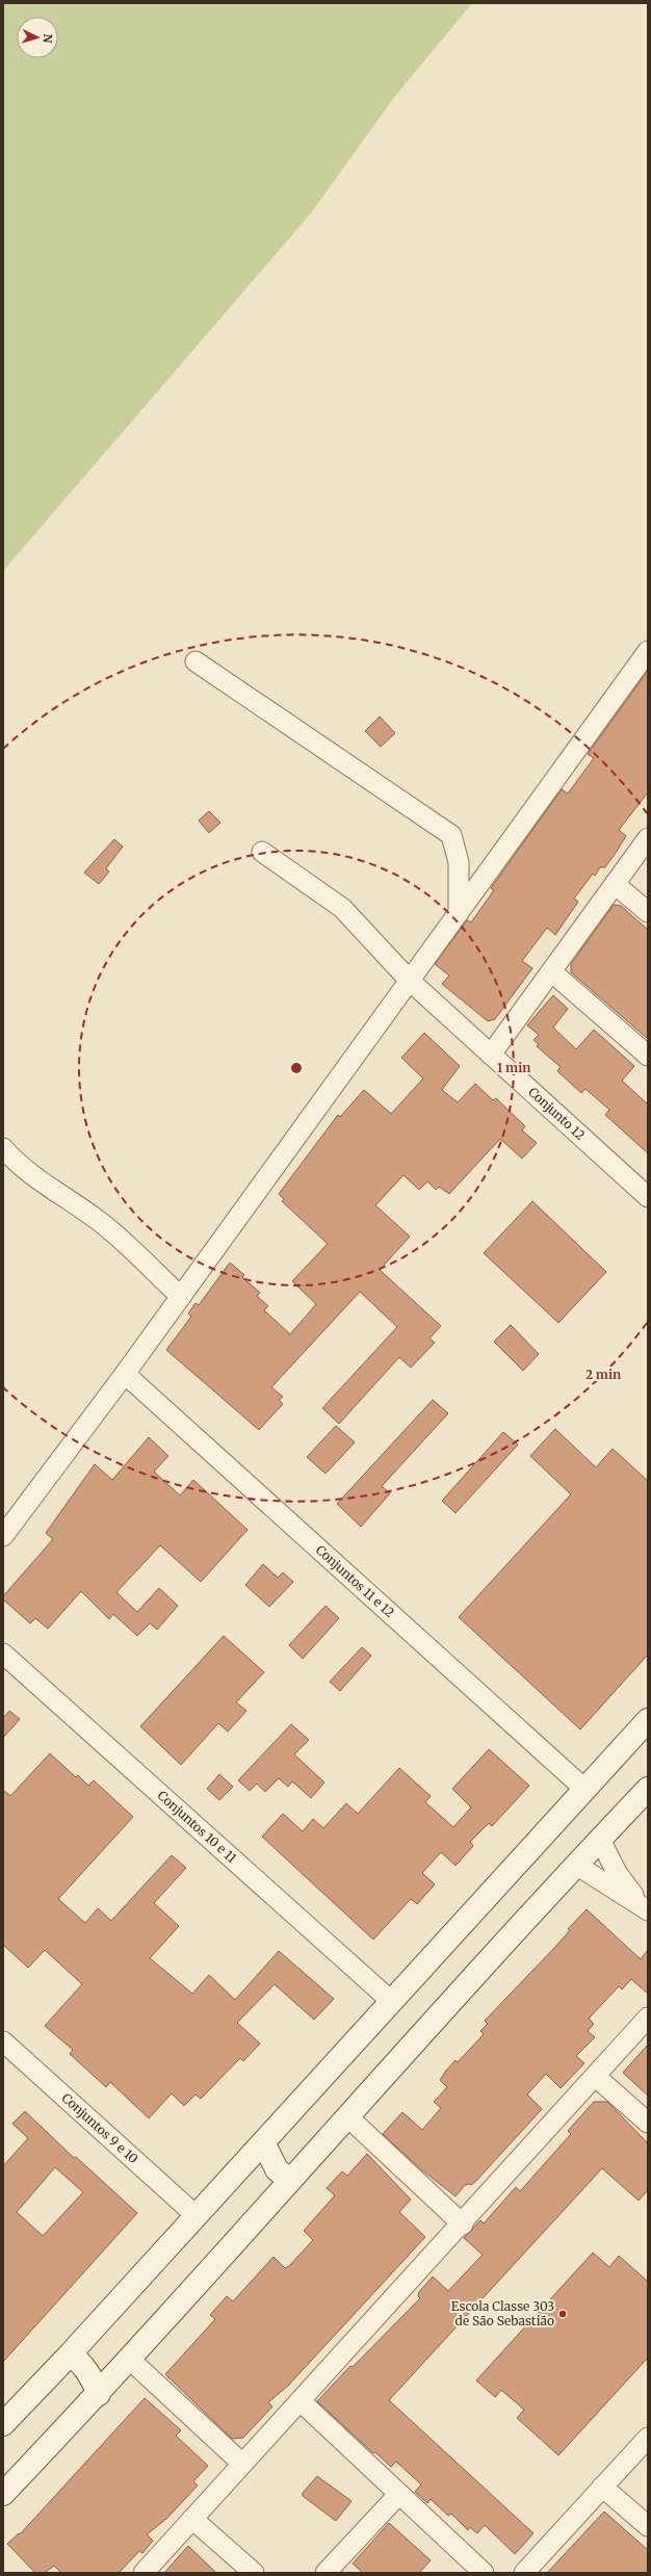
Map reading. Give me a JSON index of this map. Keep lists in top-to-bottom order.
{
  "streets": {
    "street": [
      "Conjunto 12",
      "Conjuntos 11 e 12",
      "Conjuntos 10 e 11",
      "Conjuntos 9 e 10"
    ]
  },
  "places": ["Escola Classe 303 de São Sebastião"],
  "north": "right",
  "rings": ["1 min", "2 min"]
}
